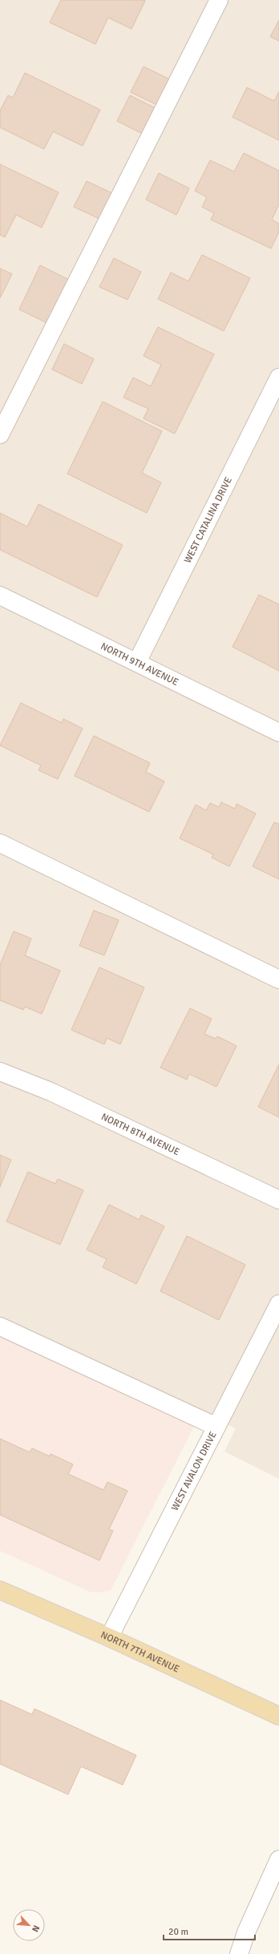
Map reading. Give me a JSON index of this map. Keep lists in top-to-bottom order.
{
  "streets": {
    "main road": ["NORTH 7TH AVENUE"],
    "street": [
      "WEST CATALINA DRIVE",
      "NORTH 9TH AVENUE",
      "NORTH 8TH AVENUE",
      "WEST AVALON DRIVE"
    ]
  },
  "crossings": [
    ["WEST CATALINA DRIVE", "NORTH 9TH AVENUE"],
    ["WEST AVALON DRIVE", "NORTH 7TH AVENUE"]
  ],
  "scale_bar": "20 m",
  "north": "bottom right"
}
